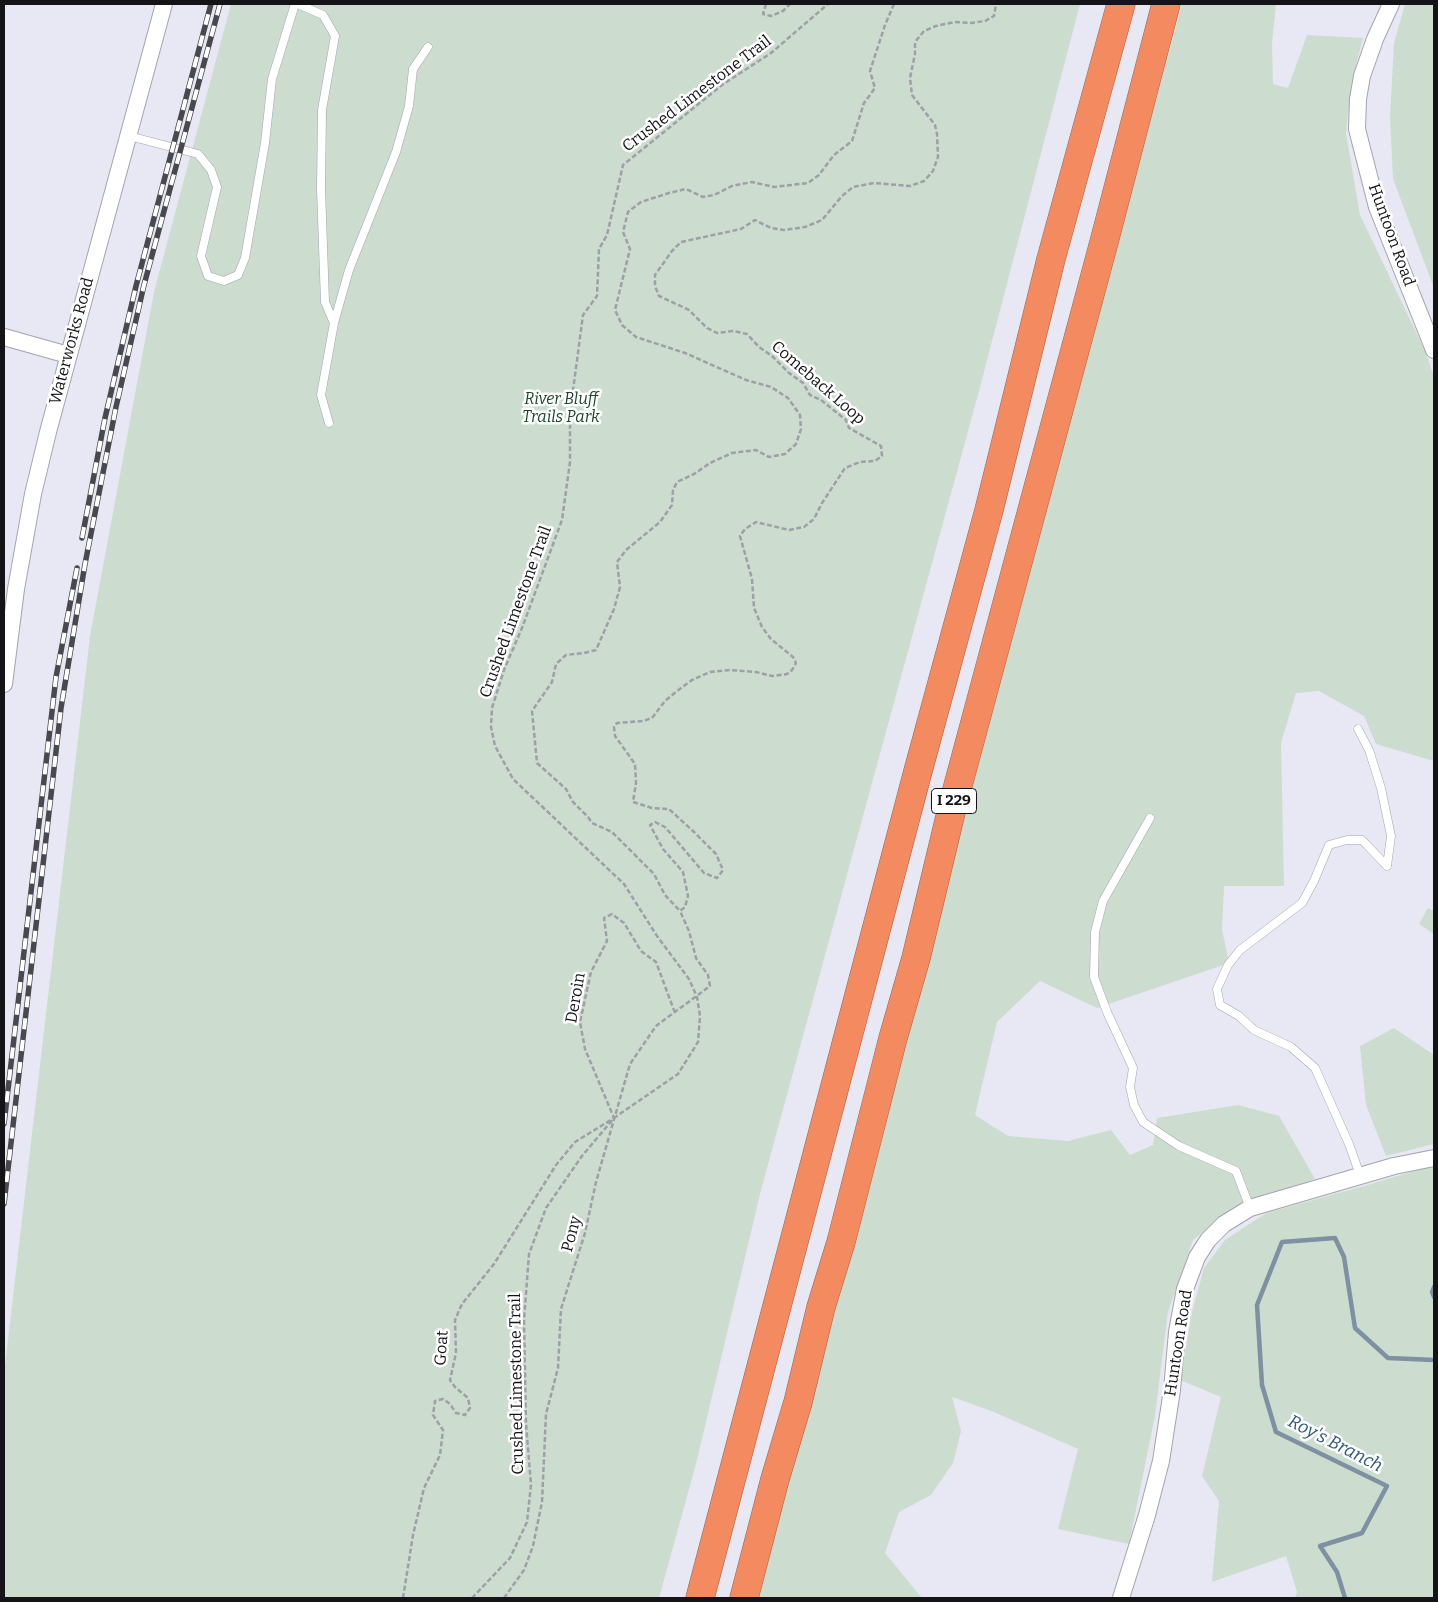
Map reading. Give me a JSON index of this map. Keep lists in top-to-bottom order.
{
  "streets": {
    "highway": ["I 229"],
    "street": ["Huntoon Road", "Waterworks Road"],
    "path": [
      "Crushed Limestone Trail",
      "Comeback Loop",
      "Deroin",
      "Pony",
      "Goat"
    ]
  },
  "crossings": [
    ["Crushed Limestone Trail", "Deroin"],
    ["Crushed Limestone Trail", "Pony"],
    ["Crushed Limestone Trail", "Goat"],
    ["Comeback Loop", "Pony"],
    ["Deroin", "Pony"],
    ["Deroin", "Goat"],
    ["Pony", "Goat"]
  ],
  "water": ["Roy's Branch"],
  "parks": ["River Bluff Trails Park"]
}
